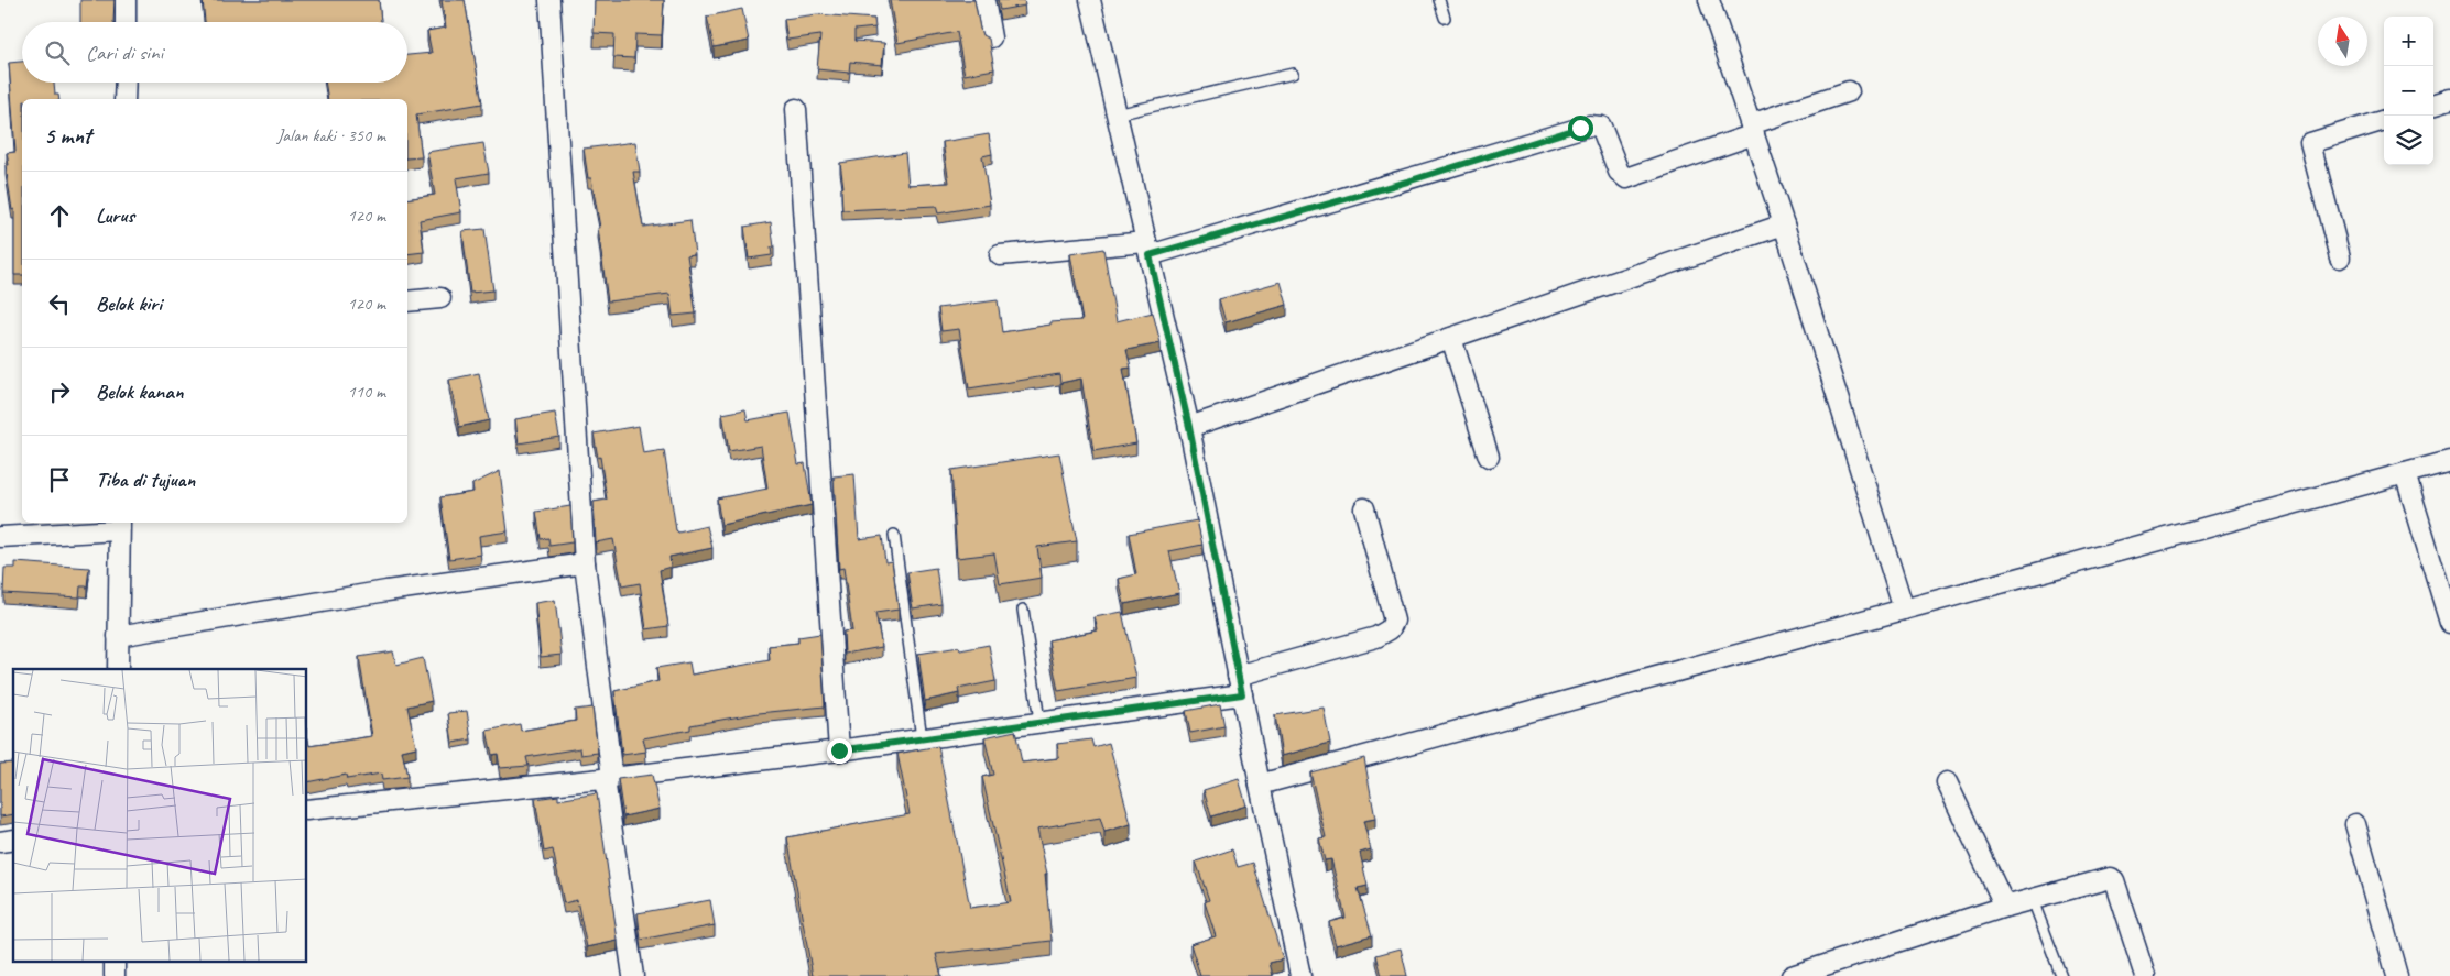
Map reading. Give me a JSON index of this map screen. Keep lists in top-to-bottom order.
{
  "north": "top",
  "page": {
    "map_buttons": ["+", "−"],
    "search": "Cari di sini",
    "heading": ["5 mnt", "Jalan kaki · 350 m"],
    "list": [
      ["Lurus", "120 m"],
      ["Belok kiri", "120 m"],
      ["Belok kanan", "110 m"],
      "Tiba di tujuan"
    ]
  }
}
